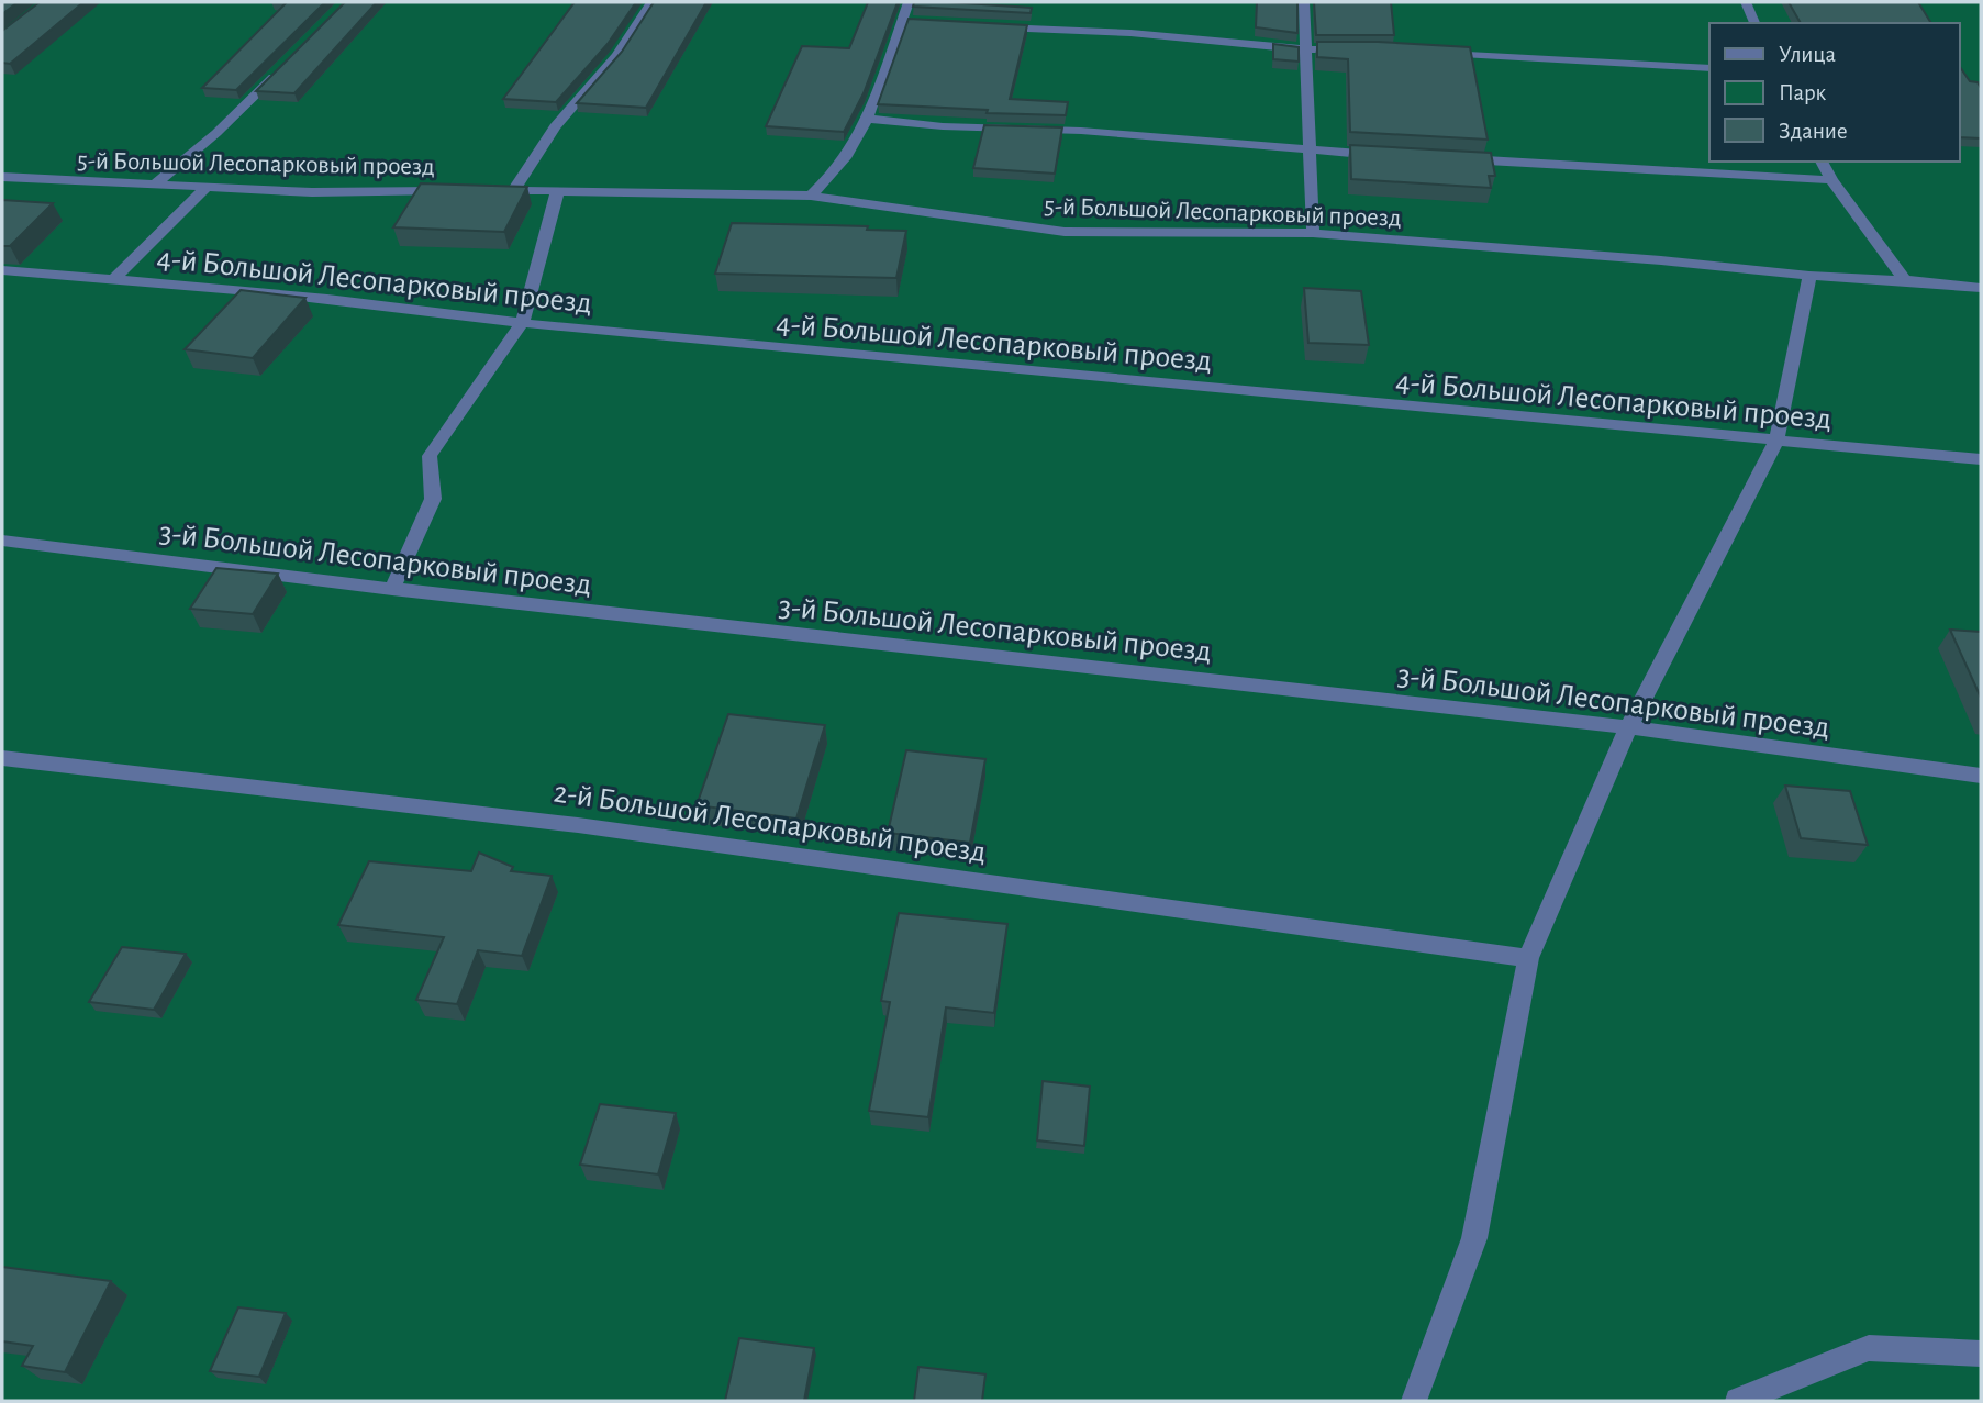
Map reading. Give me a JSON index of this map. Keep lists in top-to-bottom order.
{
  "streets": {
    "street": [
      "5-й Большой Лесопарковый проезд",
      "4-й Большой Лесопарковый проезд",
      "3-й Большой Лесопарковый проезд",
      "2-й Большой Лесопарковый проезд"
    ]
  },
  "legend": ["Улица", "Парк", "Здание"]
}
